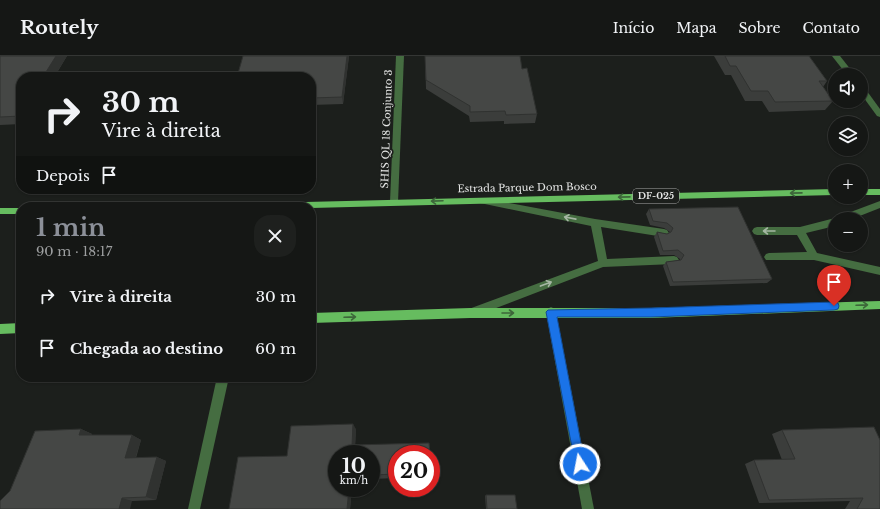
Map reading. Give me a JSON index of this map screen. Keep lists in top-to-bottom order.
{
  "streets": {
    "main road": ["Estrada Parque Dom Bosco", "DF-025"],
    "street": ["SHIS QL 18 Conjunto 3"]
  },
  "crossings": [
    ["SHIS QL 18 Conjunto 3", "Estrada Parque Dom Bosco"]
  ],
  "one_way": ["Estrada Parque Dom Bosco"],
  "page": {
    "header": "Routely",
    "nav": [
      "Início",
      "Mapa",
      "Sobre",
      "Contato"
    ],
    "map_buttons": ["+", "−"],
    "turn": ["30 m", "Vire à direita"],
    "then": "Depois",
    "heading": ["1 min", "90 m · 18:17"],
    "list": [
      {
        "name": "Vire à direita",
        "value": "30 m"
      },
      {
        "name": "Chegada ao destino",
        "value": "60 m"
      }
    ],
    "speed": "10 km/h",
    "limit": "20"
  }
}
